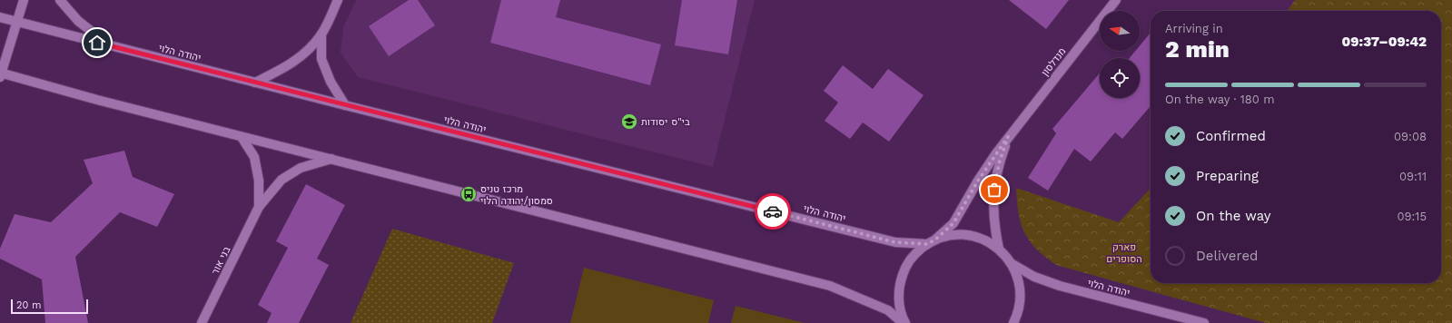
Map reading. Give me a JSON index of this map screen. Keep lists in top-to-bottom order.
{
  "streets": {
    "main road": ["יהודה הלוי", "מנדלסון", "בני אור"]
  },
  "parks": ["פארק הסופרים"],
  "places": {
    "school or university": ["בי\"ס יסודות"],
    "bus stop": ["מרכז טניס סמסון/יהודה הלוי"]
  },
  "scale_bar": "20 m",
  "north": "left",
  "page": {
    "heading": ["2 min", "Arriving in", "09:37–09:42"],
    "bar": "On the way · 180 m",
    "list": [
      ["Confirmed", "09:08"],
      ["Preparing", "09:11"],
      ["On the way", "09:15"],
      "Delivered"
    ],
    "scale": "20 m"
  }
}
